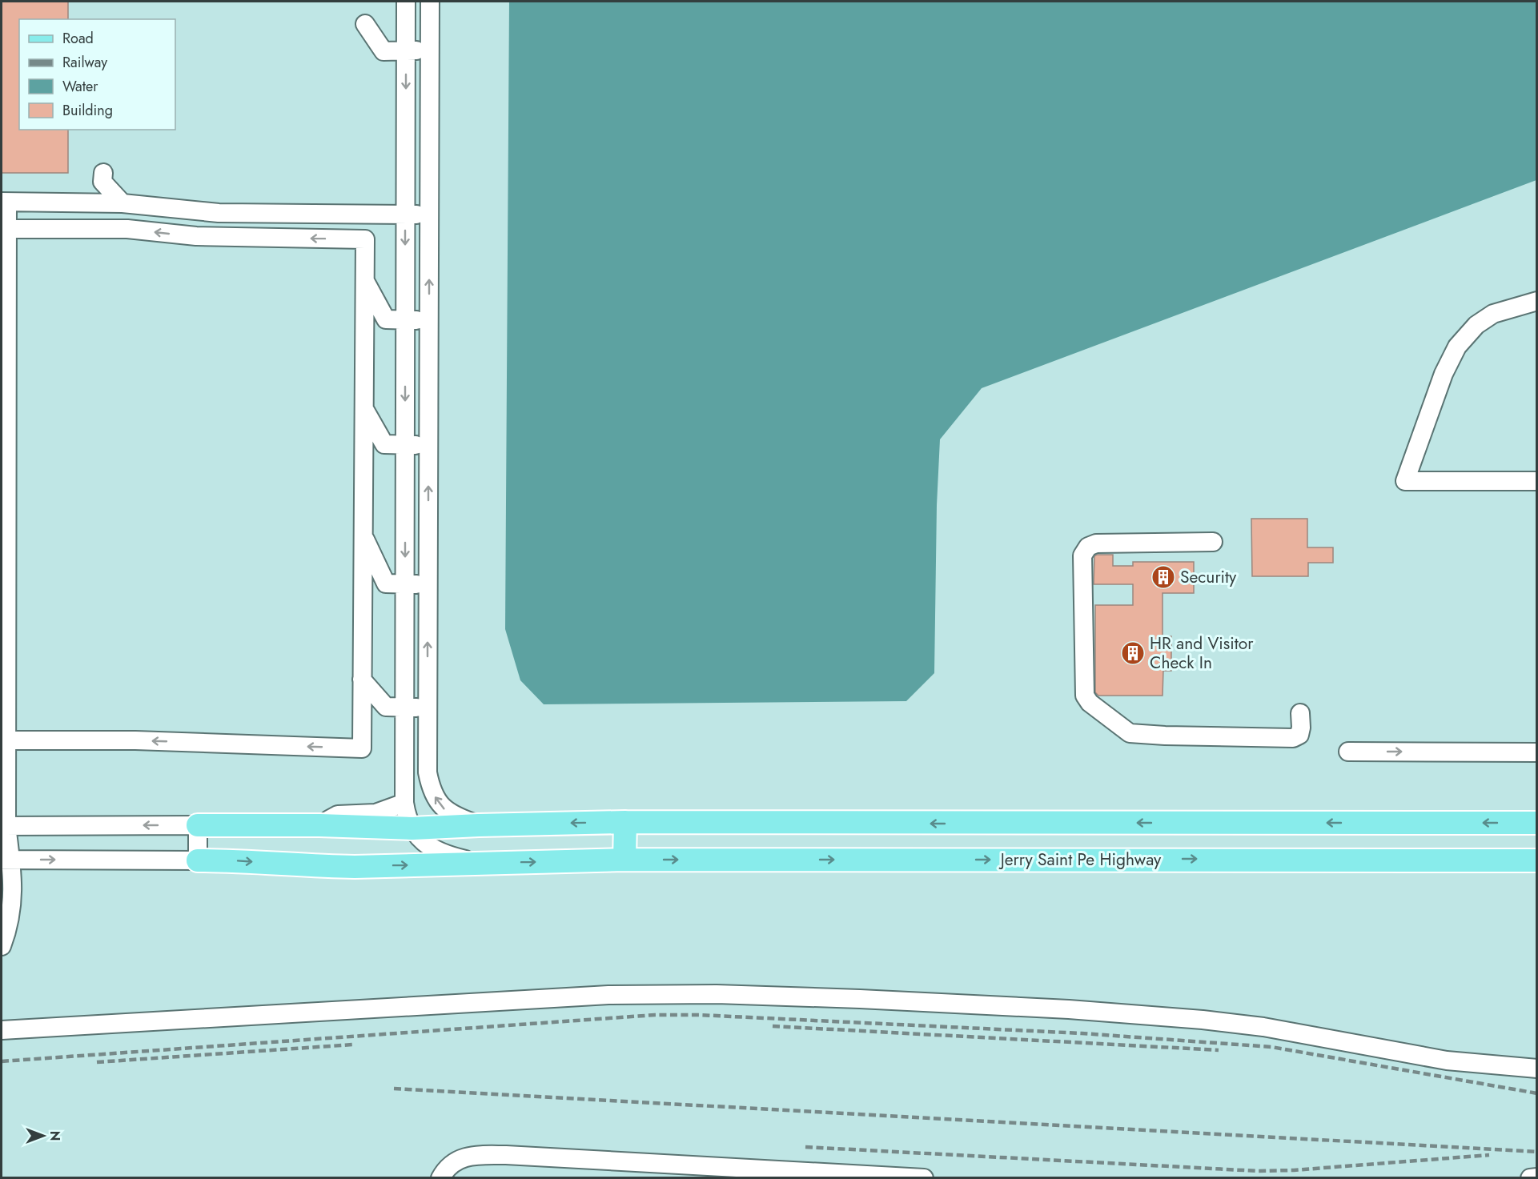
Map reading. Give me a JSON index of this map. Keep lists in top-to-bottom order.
{
  "streets": {
    "main road": ["Jerry Saint Pe Highway"]
  },
  "places": {
    "building": ["Security", "HR and Visitor Check In"]
  },
  "legend": [
    "Road",
    "Railway",
    "Water",
    "Building"
  ],
  "north": "right"
}
